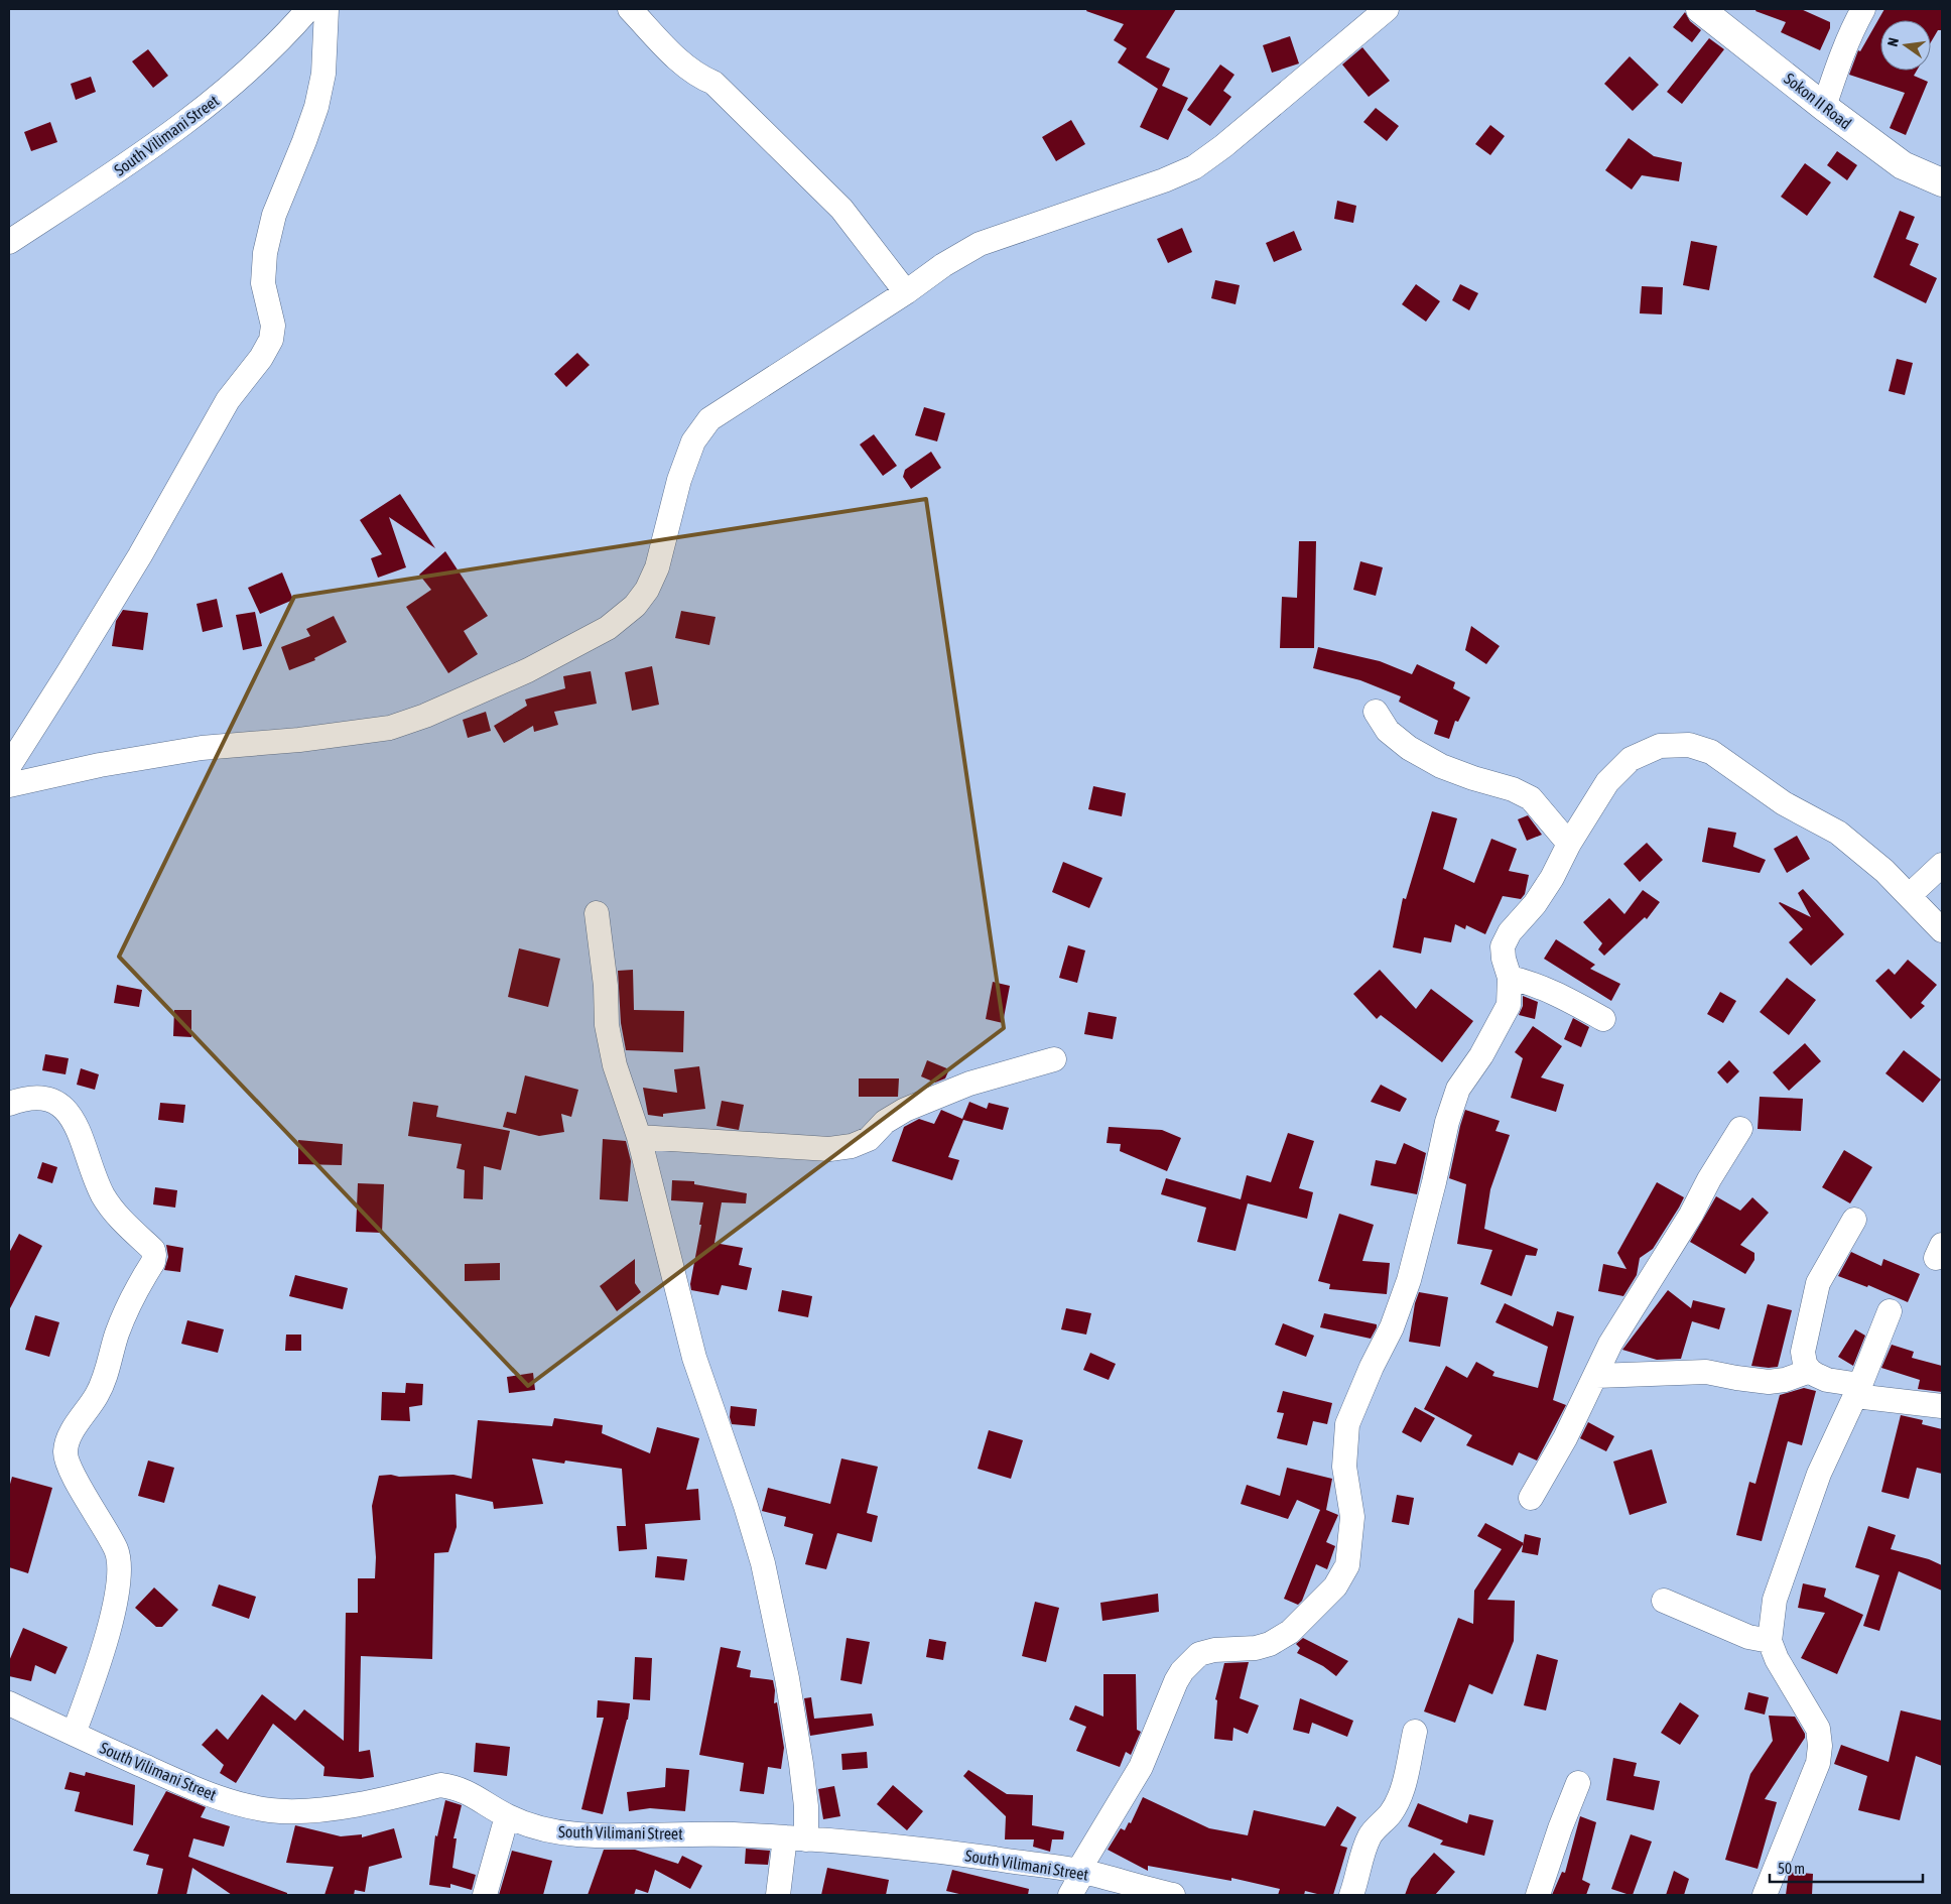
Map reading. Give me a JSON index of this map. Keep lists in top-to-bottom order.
{
  "streets": {
    "street": ["Sokon II Road", "South Vilimani Street"]
  },
  "scale_bar": "50 m",
  "north": "left"
}
